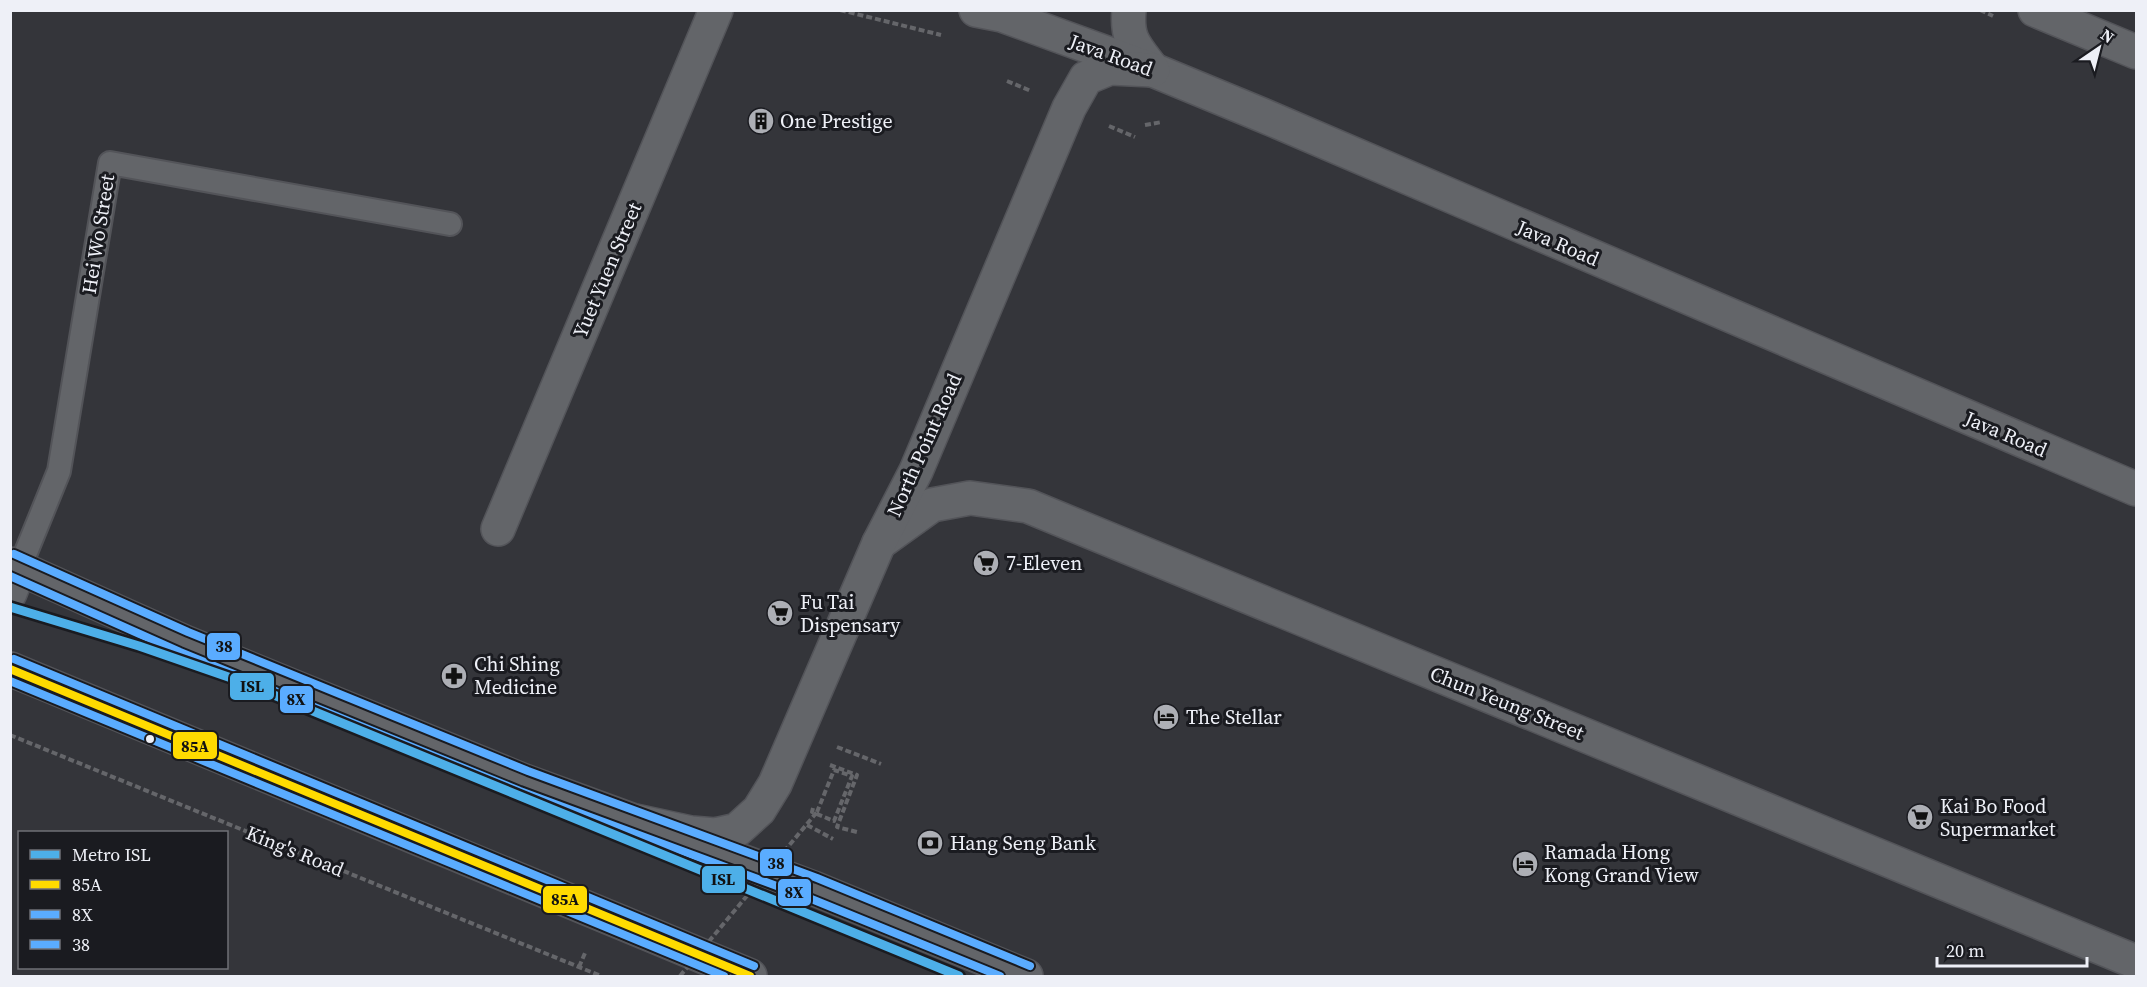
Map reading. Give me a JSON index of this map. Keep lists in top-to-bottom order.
{
  "streets": {
    "street": [
      "Java Road",
      "Yuet Yuen Street",
      "North Point Road",
      "Chun Yeung Street"
    ],
    "lane": ["Hei Wo Street"],
    "path": ["King's Road"]
  },
  "crossings": [
    ["Java Road", "North Point Road"],
    ["North Point Road", "Chun Yeung Street"]
  ],
  "places": {
    "building": ["One Prestige"],
    "supermarket": ["7-Eleven", "Fu Tai Dispensary", "Kai Bo Food Supermarket"],
    "pharmacy": ["Chi Shing Medicine"],
    "hotel": ["The Stellar", "Ramada Hong Kong Grand View"],
    "bank": ["Hang Seng Bank"]
  },
  "lines": [
    "transit line 38",
    "transit line 8X",
    "metro line ISL",
    "transit line 85A"
  ],
  "legend": [
    "Metro ISL",
    "85A",
    "8X",
    "38"
  ],
  "scale_bar": "20 m",
  "north": "top right"
}
